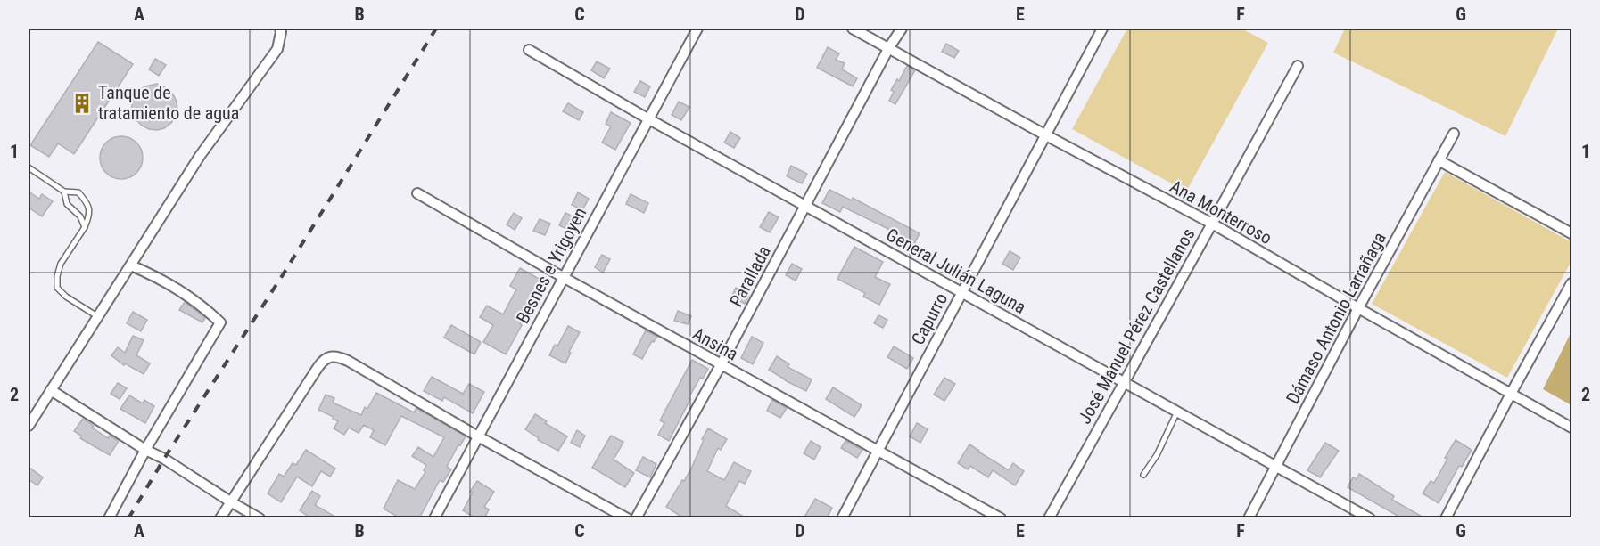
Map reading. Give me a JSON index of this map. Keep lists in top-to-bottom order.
{
  "streets": {
    "street": [
      "Ana Monterroso",
      "Besnes e Yrigoyen",
      "General Julián Laguna",
      "Parallada",
      "Dámaso Antonio Larrañaga",
      "Capurro",
      "José Manuel Pérez Castellanos",
      "Ansina"
    ]
  },
  "crossings": [
    ["Ana Monterroso", "Parallada"],
    ["Ana Monterroso", "Dámaso Antonio Larrañaga"],
    ["Ana Monterroso", "Capurro"],
    ["Ana Monterroso", "José Manuel Pérez Castellanos"],
    ["Besnes e Yrigoyen", "General Julián Laguna"],
    ["Besnes e Yrigoyen", "Ansina"],
    ["General Julián Laguna", "Parallada"],
    ["General Julián Laguna", "Dámaso Antonio Larrañaga"],
    ["General Julián Laguna", "Capurro"],
    ["General Julián Laguna", "José Manuel Pérez Castellanos"],
    ["Parallada", "Ansina"],
    ["Capurro", "Ansina"]
  ],
  "places": {
    "building": ["Tanque de tratamiento de agua"]
  },
  "grid": {
    "columns": [
      "A",
      "B",
      "C",
      "D",
      "E",
      "F",
      "G"
    ],
    "rows": ["1", "2"]
  }
}
